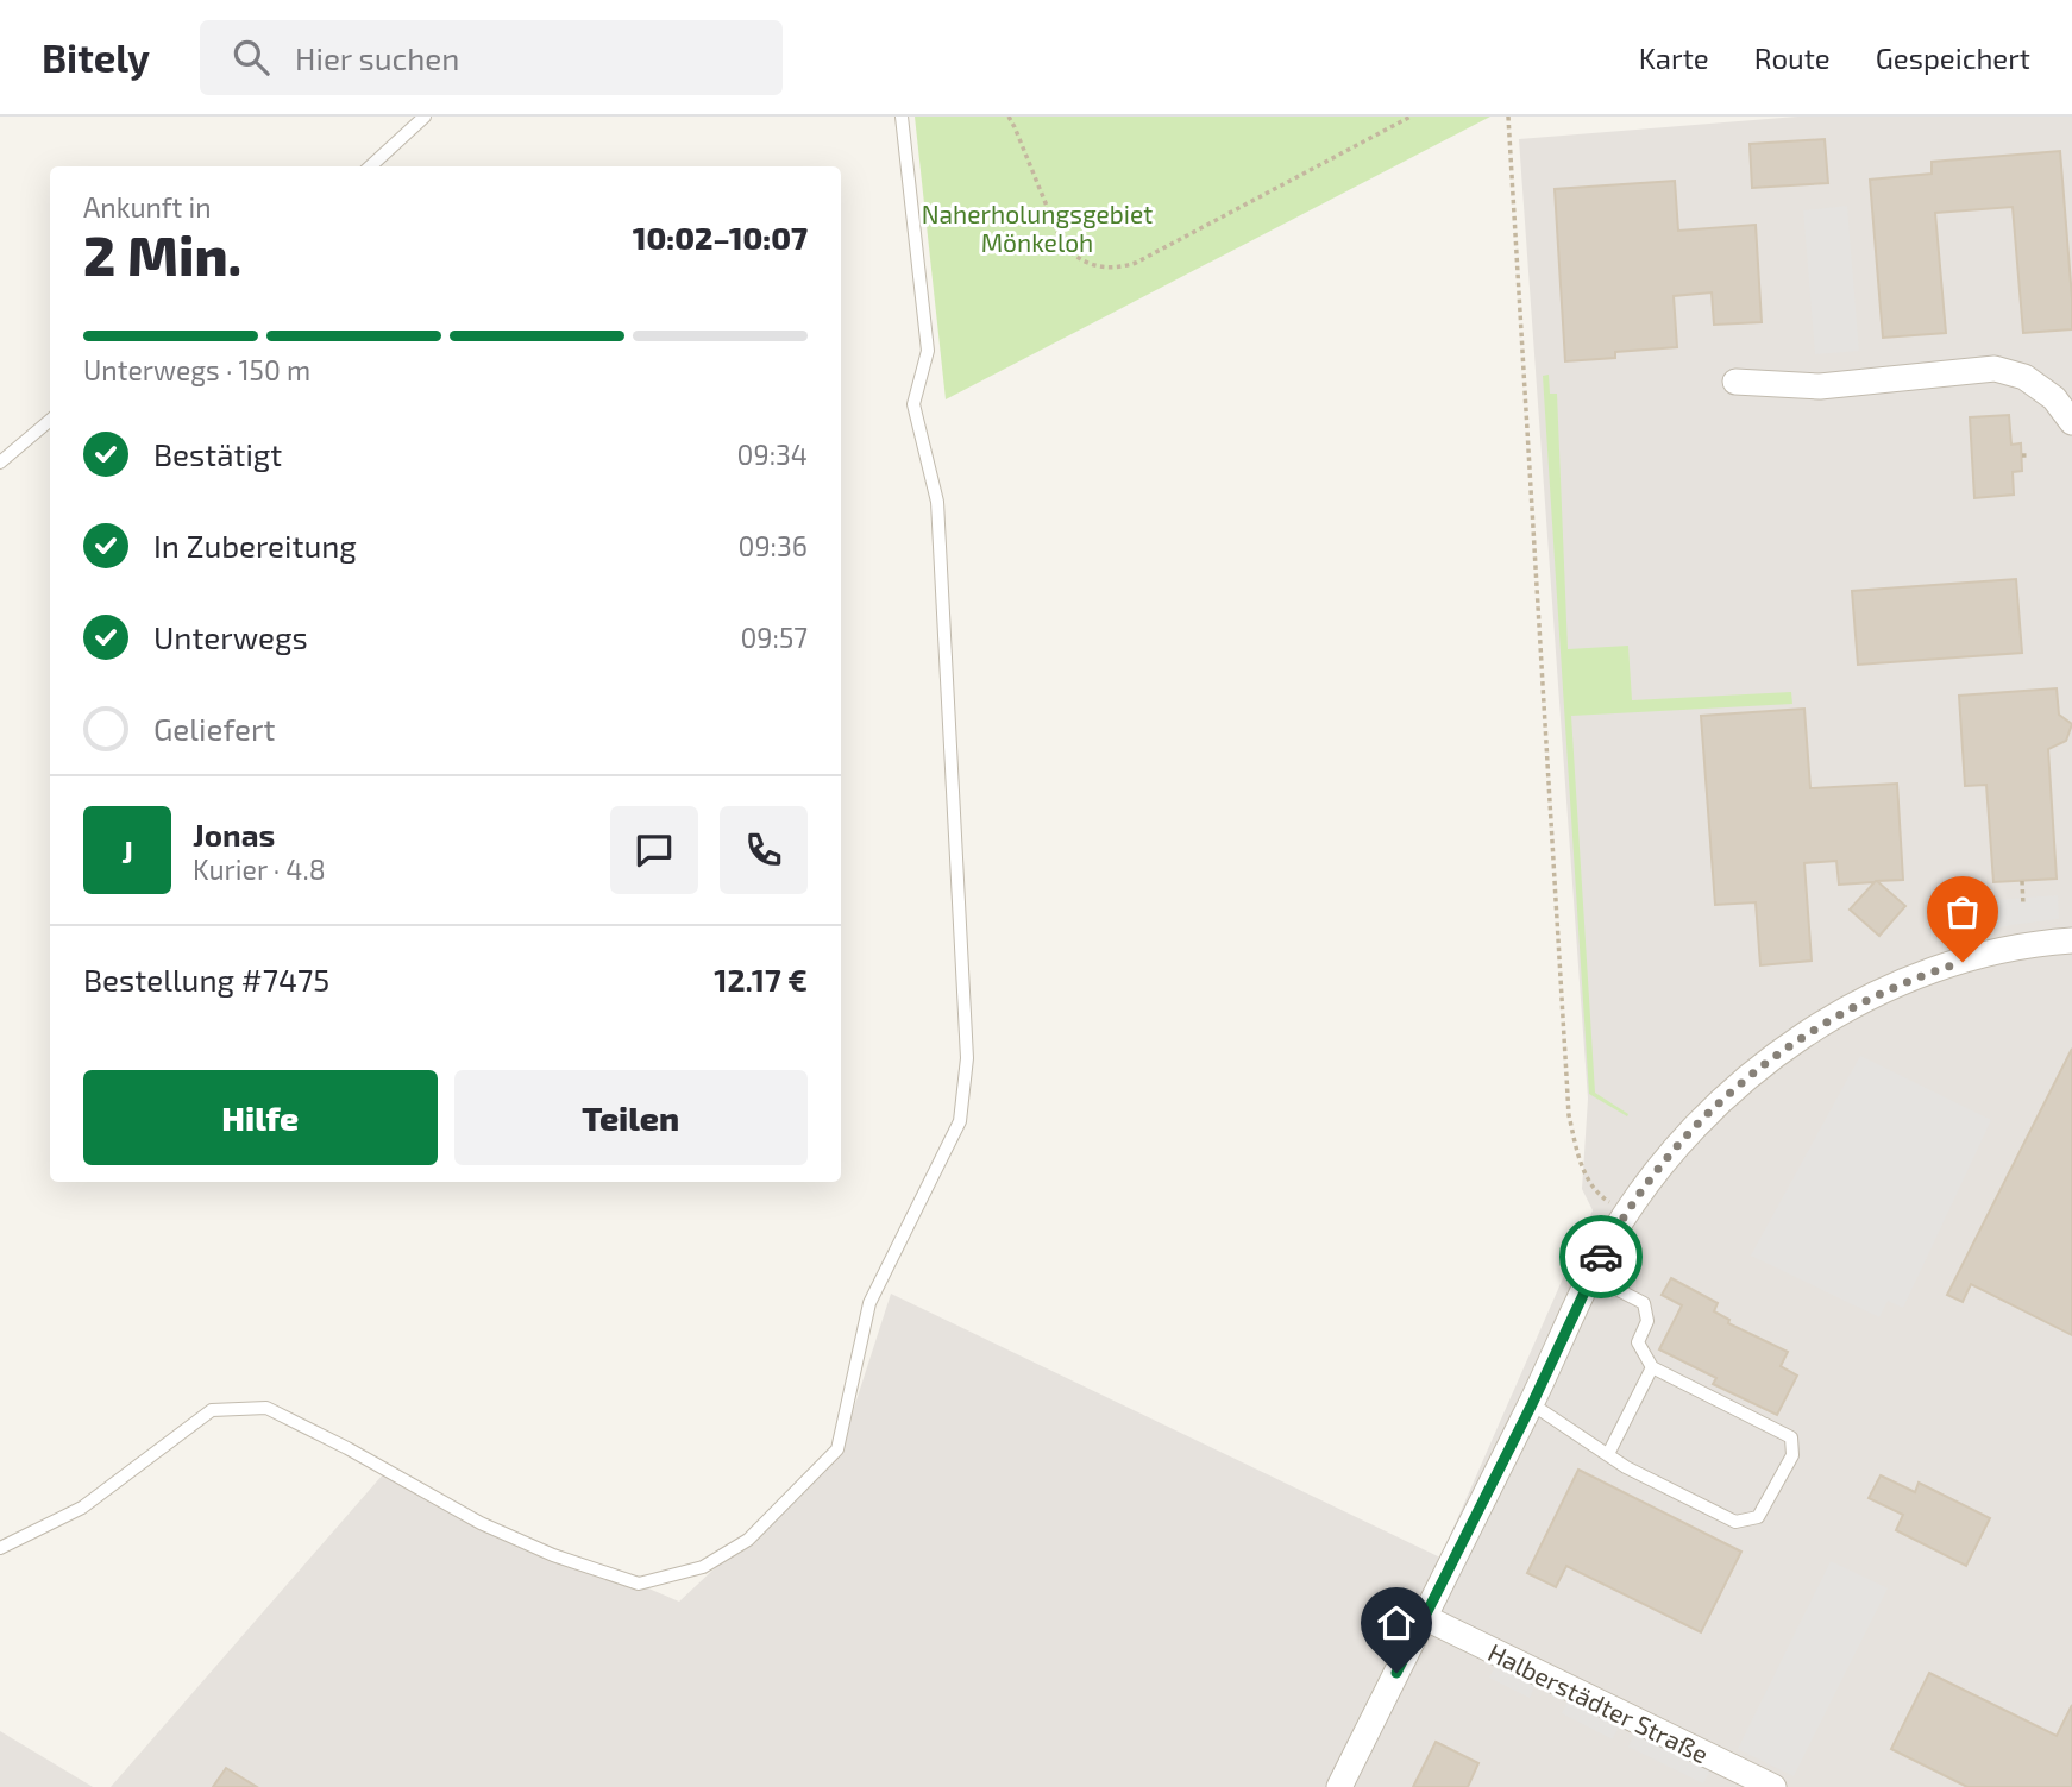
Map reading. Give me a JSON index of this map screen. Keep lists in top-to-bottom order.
{
  "streets": {
    "street": ["Halberstädter Straße"]
  },
  "parks": ["Naherholungsgebiet Mönkeloh"],
  "page": {
    "header": "Bitely",
    "search": "Hier suchen",
    "nav": ["Karte", "Route", "Gespeichert"],
    "heading": ["2 Min.", "Ankunft in", "10:02–10:07"],
    "panel": [
      "Jonas",
      "Kurier · 4.8",
      "Bestellung #7475",
      "12.17 €"
    ],
    "bar": "Unterwegs · 150 m",
    "list": [
      ["Bestätigt", "09:34"],
      ["In Zubereitung", "09:36"],
      ["Unterwegs", "09:57"],
      "Geliefert"
    ],
    "round": "J",
    "buttons": ["Hilfe", "Teilen"]
  }
}
